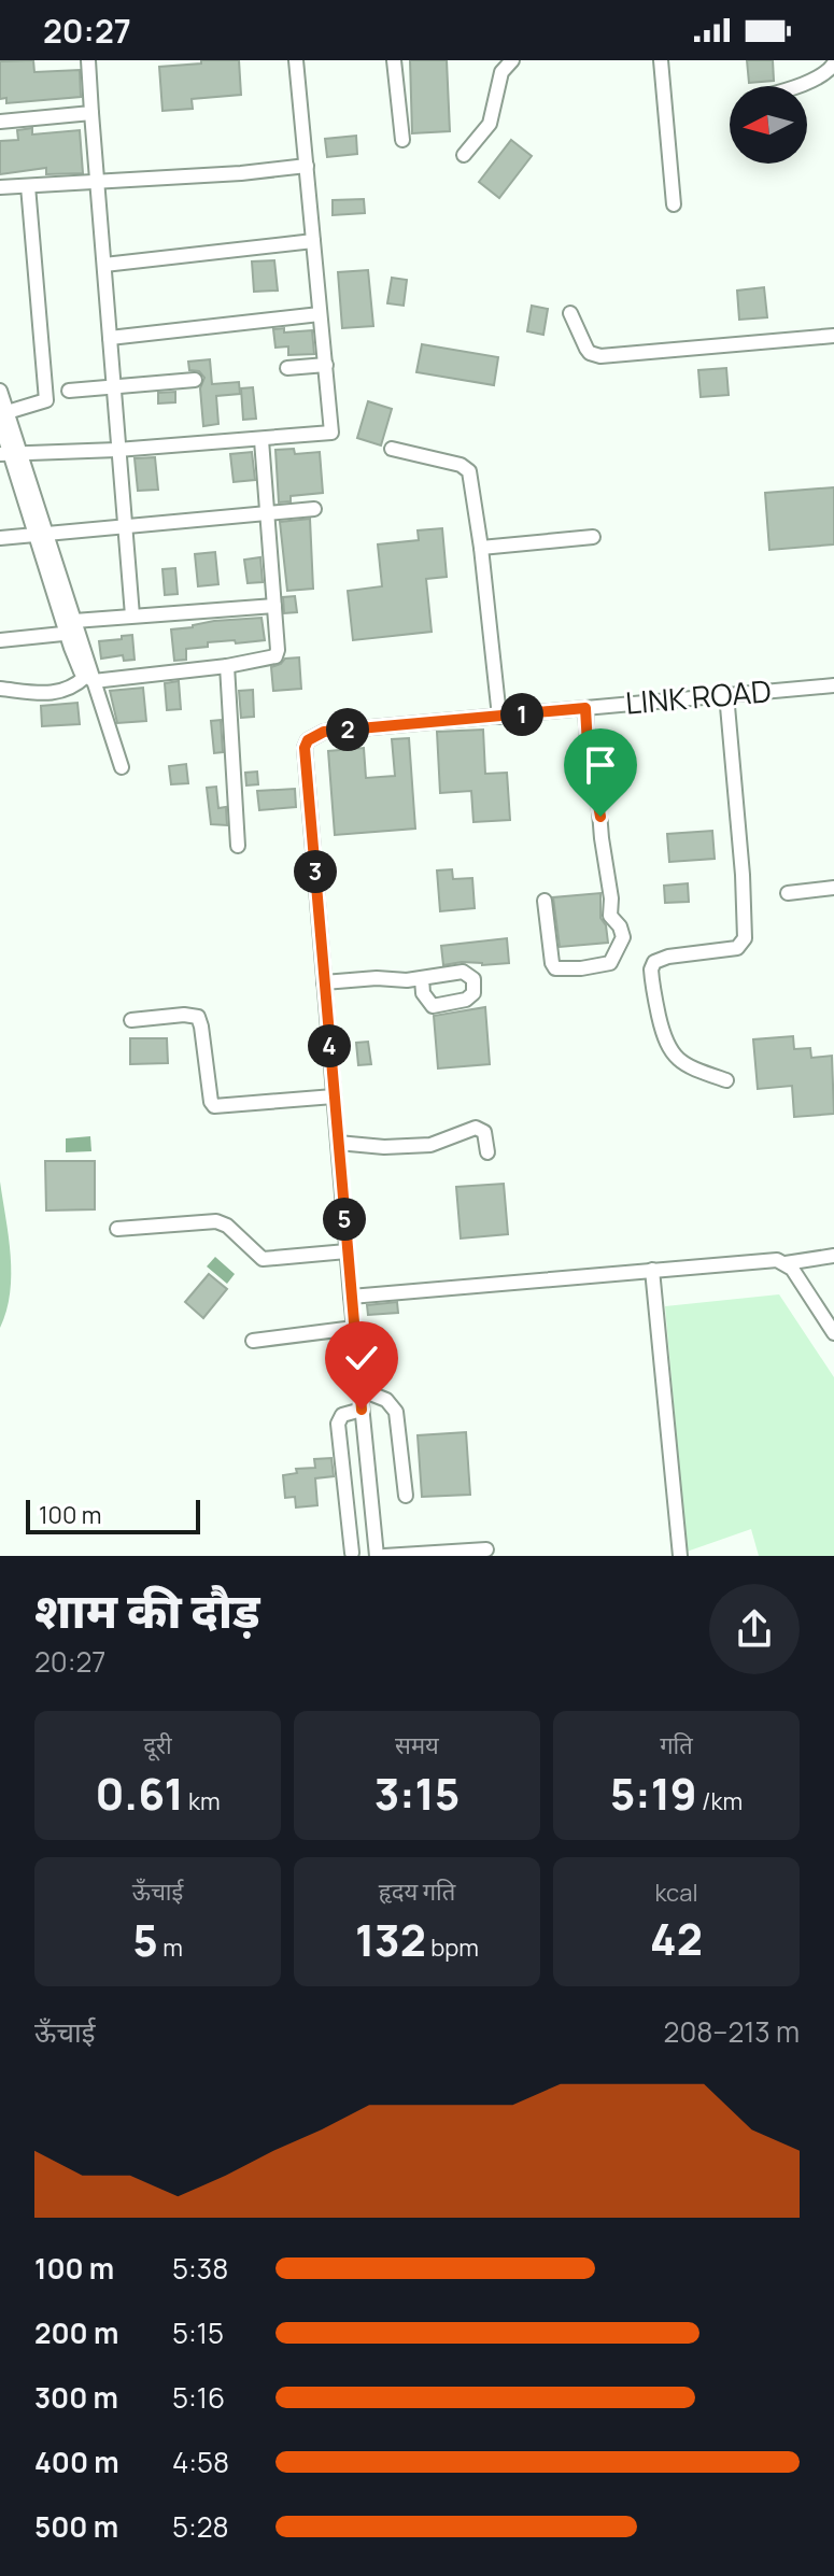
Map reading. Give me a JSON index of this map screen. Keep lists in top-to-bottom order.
{
  "streets": {
    "street": ["LINK ROAD"]
  },
  "scale_bar": "100 m",
  "north": "left",
  "page": {
    "status": "20:27",
    "pins": [
      "1",
      "2",
      "3",
      "4",
      "5"
    ],
    "scale": "100 m",
    "heading": ["शाम की दौड़", "20:27"],
    "stats": [
      ["दूरी", "0.61 km"],
      ["समय", "3:15"],
      ["गति", "5:19 /km"],
      ["ऊँचाई", "5 m"],
      ["हृदय गति", "132 bpm"],
      ["kcal", "42"]
    ],
    "chart": ["ऊँचाई", "208–213 m"],
    "list": [
      {
        "name": "100 m",
        "note": "5:38"
      },
      {
        "name": "200 m",
        "note": "5:15"
      },
      {
        "name": "300 m",
        "note": "5:16"
      },
      {
        "name": "400 m",
        "note": "4:58"
      },
      {
        "name": "500 m",
        "note": "5:28"
      }
    ]
  }
}
